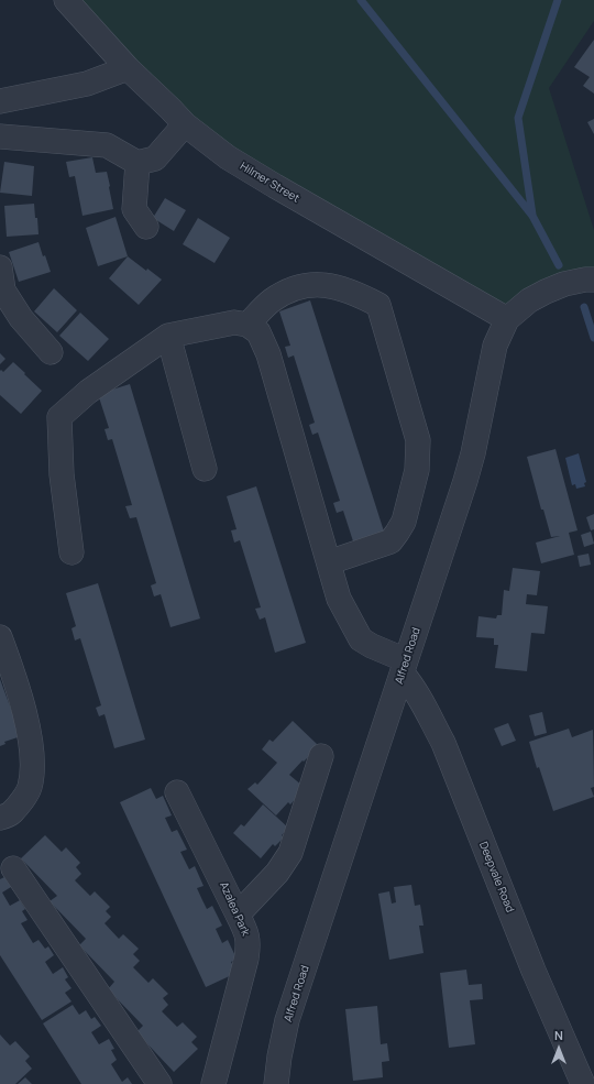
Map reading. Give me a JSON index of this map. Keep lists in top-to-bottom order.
{
  "streets": {
    "street": [
      "Hilmer Street",
      "Alfred Road",
      "Deepvale Road",
      "Azalea Park"
    ]
  },
  "crossings": [
    ["Hilmer Street", "Alfred Road"],
    ["Alfred Road", "Deepvale Road"]
  ],
  "north": "top"
}
